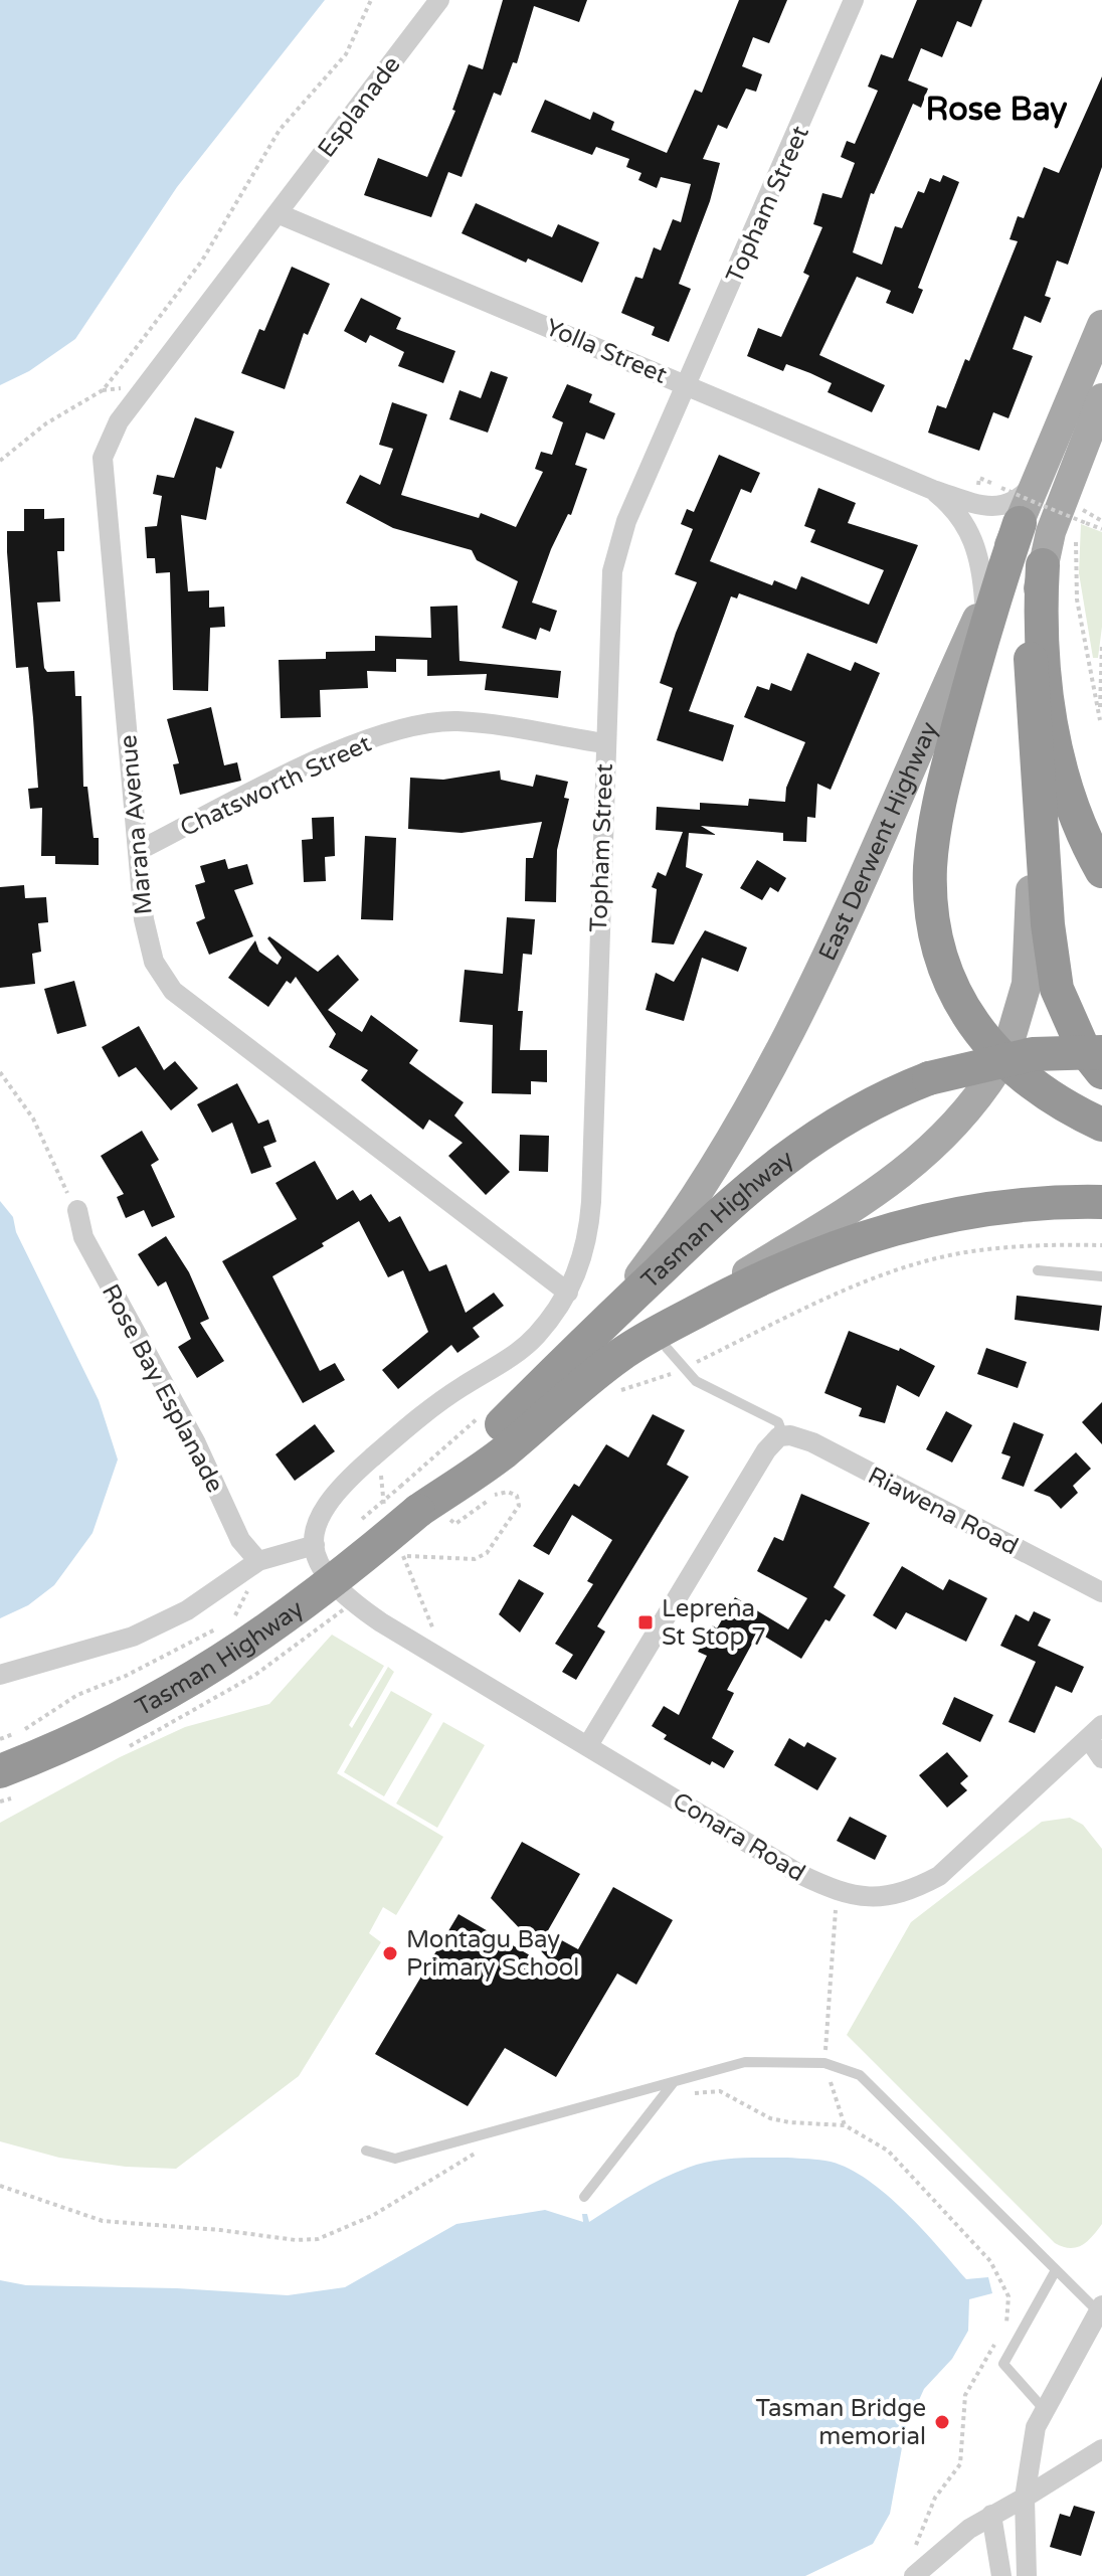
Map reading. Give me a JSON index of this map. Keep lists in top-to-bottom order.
{
  "streets": {
    "highway": ["Tasman Highway"],
    "main road": ["East Derwent Highway"],
    "street": [
      "Esplanade",
      "Topham Street",
      "Yolla Street",
      "Chatsworth Street",
      "Marana Avenue",
      "Rose Bay Esplanade",
      "Riawena Road",
      "Conara Road"
    ]
  },
  "crossings": [
    ["Esplanade", "Yolla Street"],
    ["Esplanade", "Marana Avenue"],
    ["Topham Street", "Yolla Street"],
    ["Topham Street", "Chatsworth Street"],
    ["Topham Street", "Marana Avenue"],
    ["Topham Street", "Conara Road"],
    ["Yolla Street", "Marana Avenue"],
    ["Yolla Street", "East Derwent Highway"],
    ["Chatsworth Street", "Marana Avenue"],
    ["East Derwent Highway", "Tasman Highway"]
  ],
  "districts": ["Rose Bay"],
  "places": {
    "transit": ["Leprena St Stop 7"],
    "other": ["Montagu Bay Primary School", "Tasman Bridge memorial"]
  }
}
